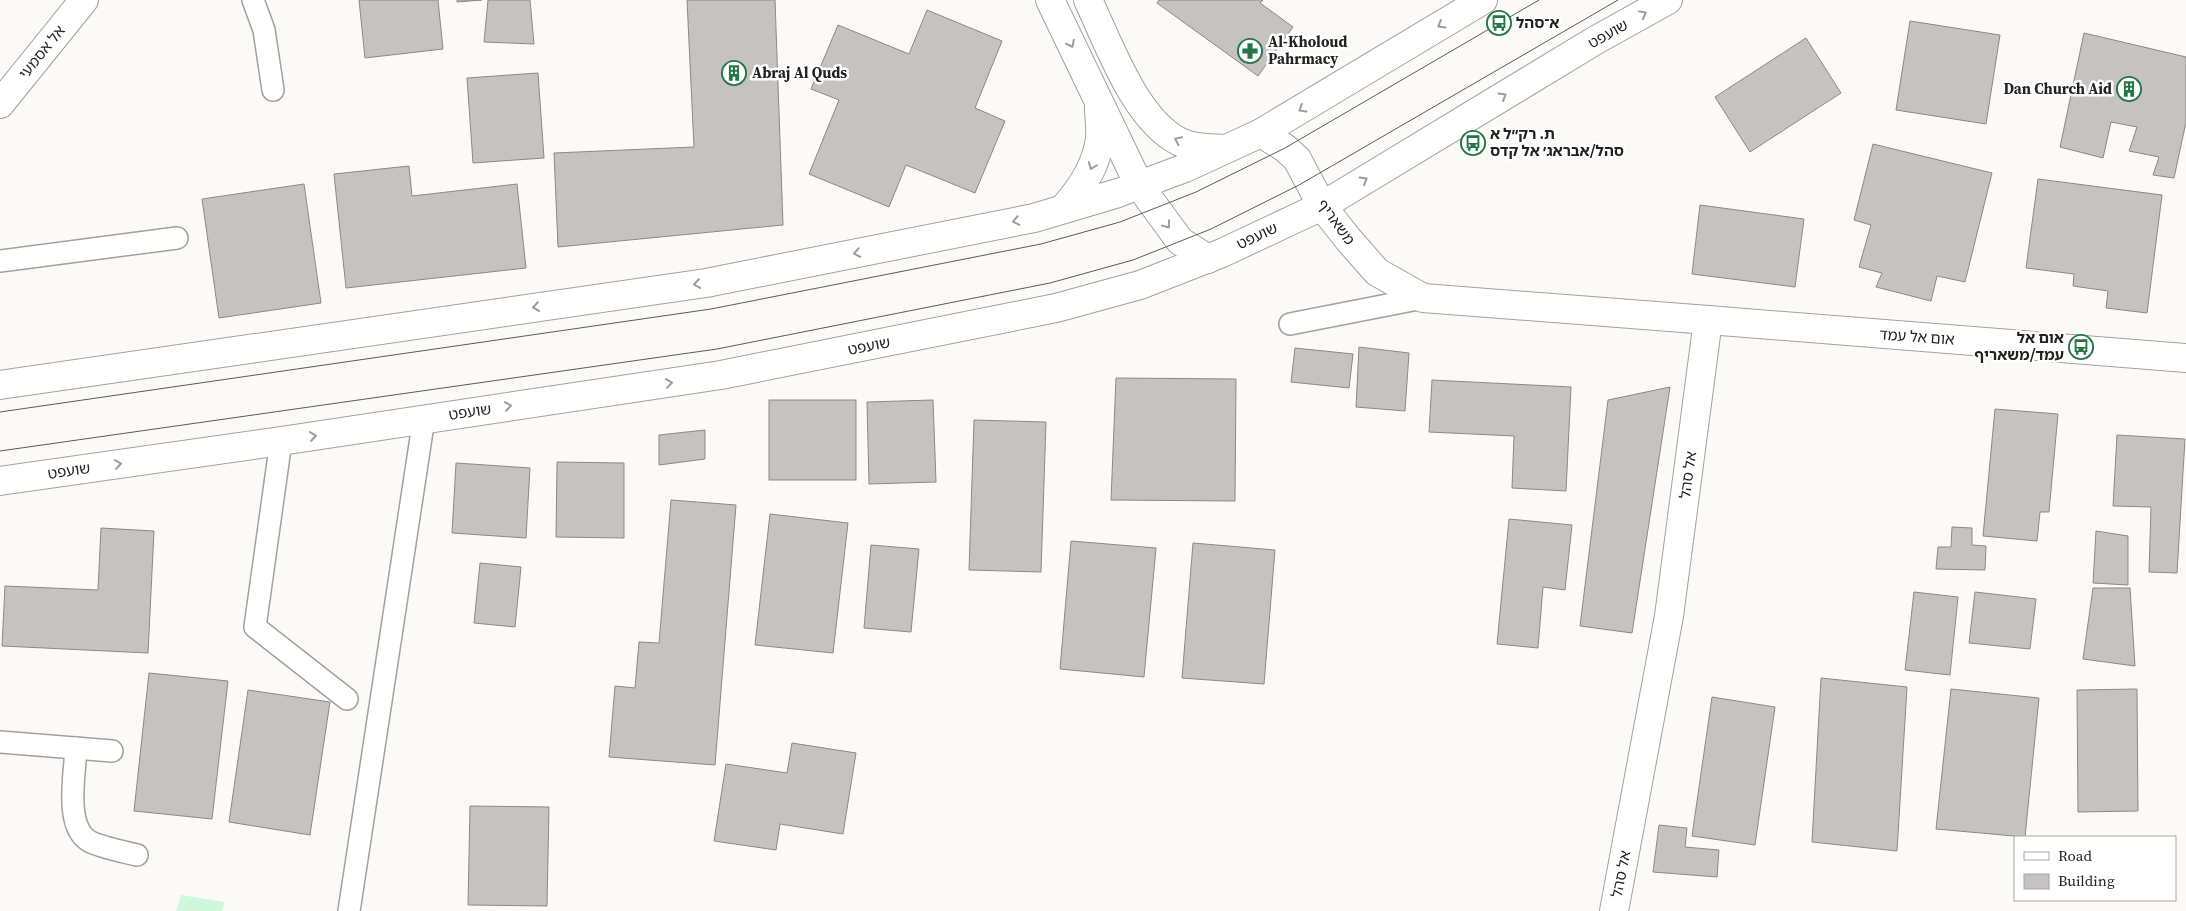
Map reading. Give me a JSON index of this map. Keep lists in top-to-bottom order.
{
  "streets": {
    "street": [
      "שועפט",
      "אל אסמעי",
      "משאריף",
      "אום אל עמד",
      "אל סהל"
    ]
  },
  "crossings": [
    ["שועפט", "משאריף"],
    ["אום אל עמד", "אל סהל"]
  ],
  "places": {
    "bus stop": ["א־סהל", "ת. רק״ל א סהל/אבראג׳ אל קדס", "אום אל עמד/משאריף"],
    "pharmacy": ["Al-Kholoud Pahrmacy"],
    "building": ["Abraj Al Quds", "Dan Church Aid"]
  },
  "legend": ["Road", "Building"]
}
